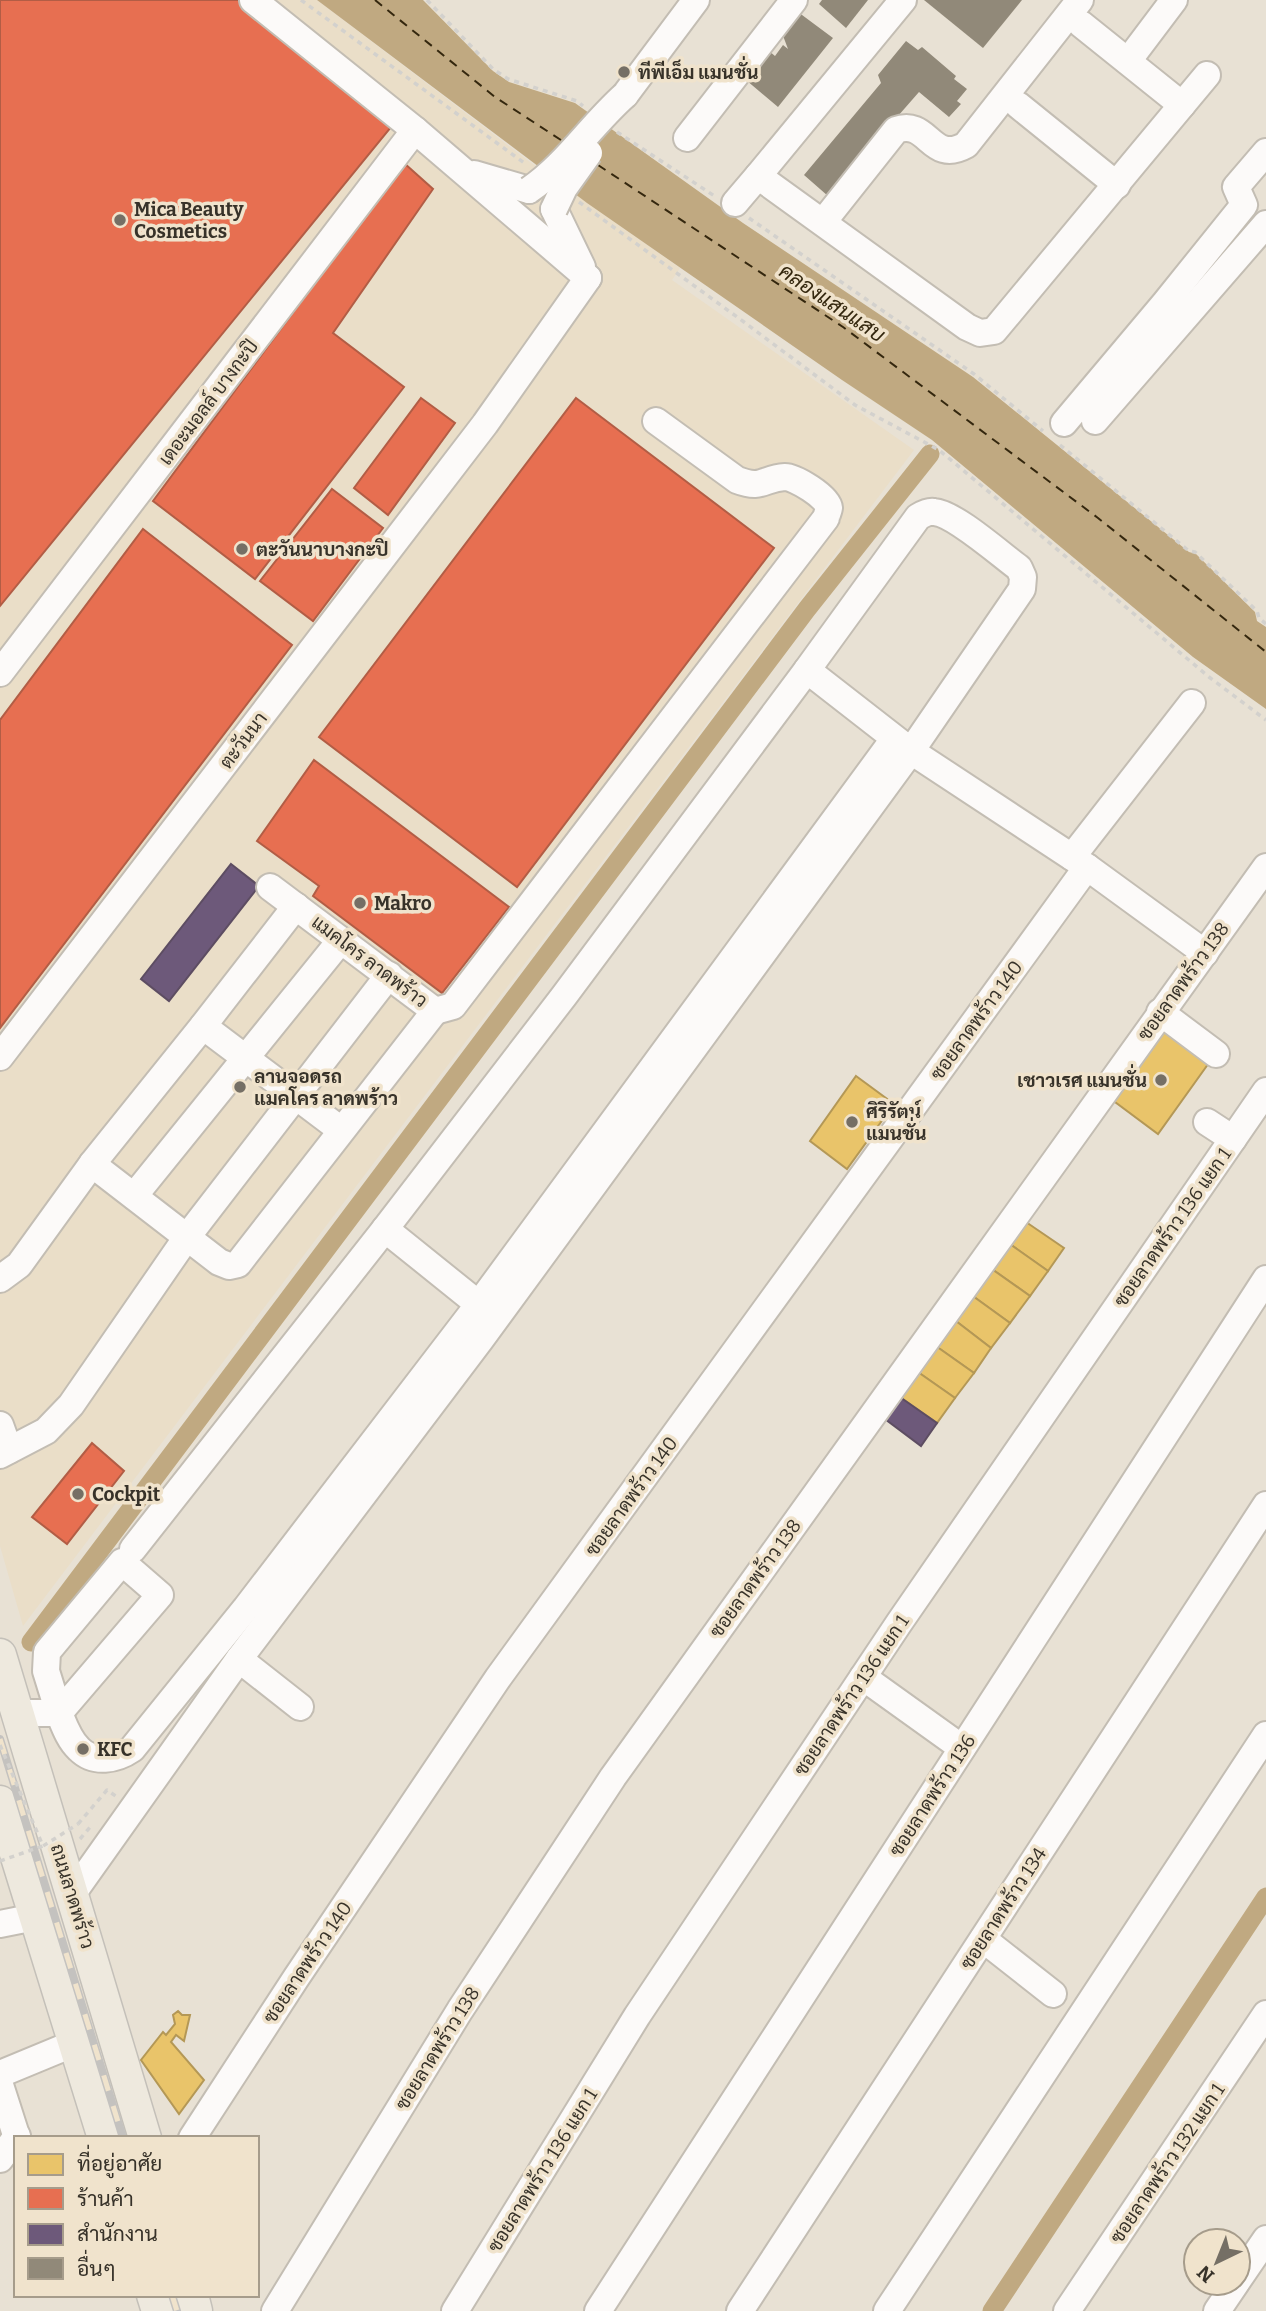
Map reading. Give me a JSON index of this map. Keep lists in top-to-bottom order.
{
  "streets": {
    "main road": ["ถนนลาดพร้าว"],
    "street": [
      "เดอะมอลล์ บางกะปิ",
      "ตะวันนา",
      "แมคโคร ลาดพร้าว",
      "ซอยลาดพร้าว 138",
      "ซอยลาดพร้าว 140",
      "ซอยลาดพร้าว 136 แยก 1",
      "ซอยลาดพร้าว 136",
      "ซอยลาดพร้าว 134",
      "ซอยลาดพร้าว 132 แยก 1"
    ]
  },
  "water": ["คลองแสนแสบ"],
  "places": [
    "ทีพีเอ็ม แมนชั่น",
    "Mica Beauty Cosmetics",
    "ตะวันนาบางกะปิ",
    "Makro",
    "เชาวเรศ แมนชั่น",
    "ลานจอดรถ แมคโคร ลาดพร้าว",
    "ศิริรัตน์ แมนชั่น",
    "Cockpit",
    "KFC"
  ],
  "legend": [
    "ที่อยู่อาศัย",
    "ร้านค้า",
    "สำนักงาน",
    "อื่นๆ"
  ],
  "north": "bottom left"
}
